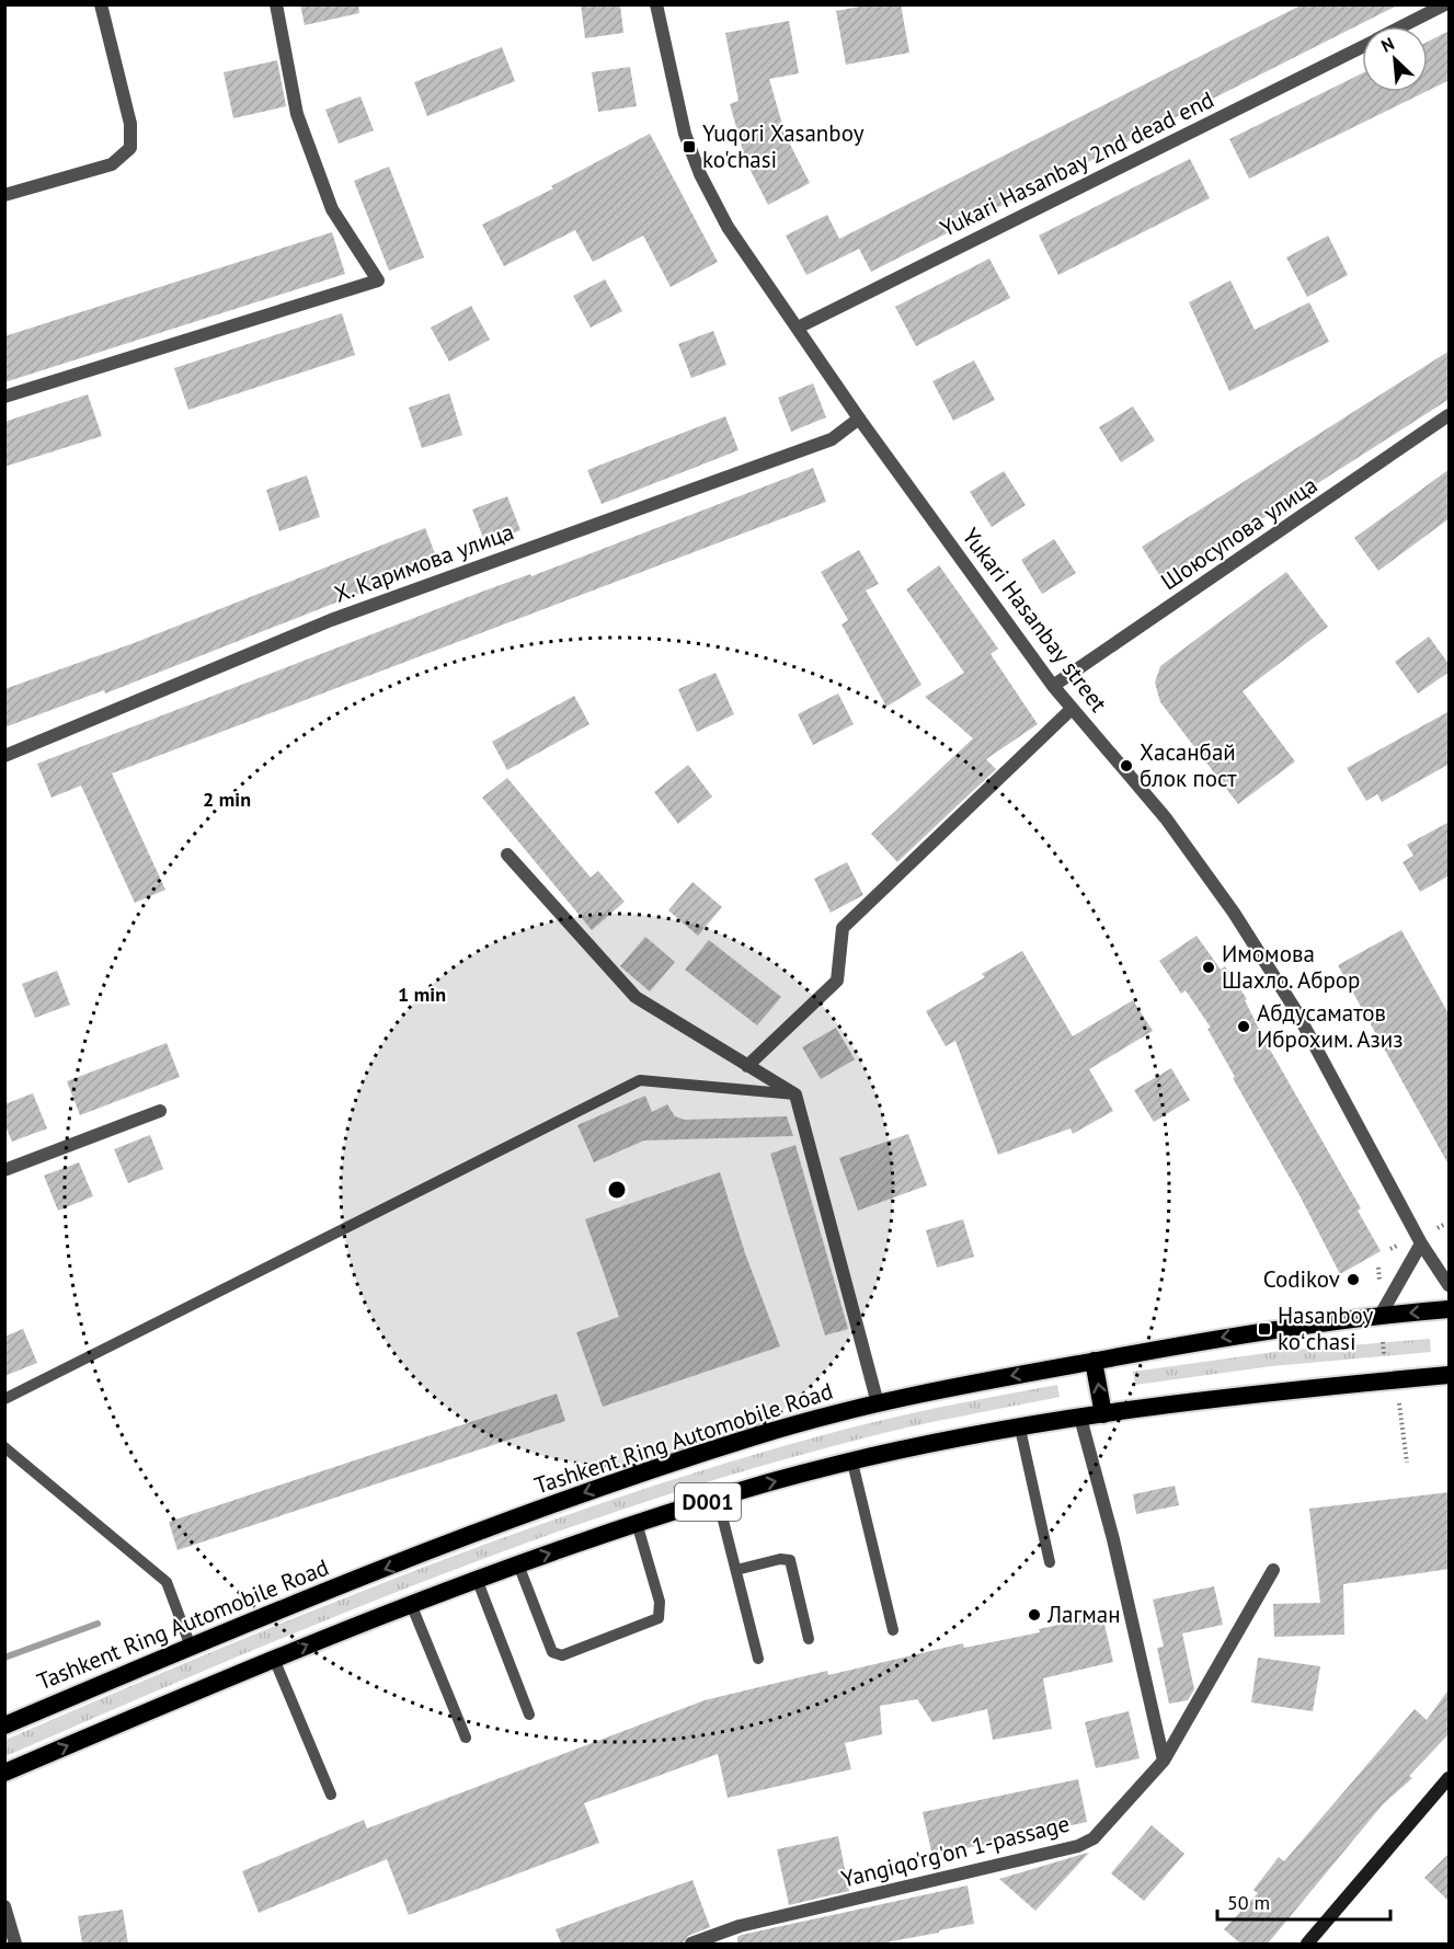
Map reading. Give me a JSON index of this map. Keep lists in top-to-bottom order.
{
  "streets": {
    "highway": ["Tashkent Ring Automobile Road", "D001"],
    "street": [
      "Yukari Hasanbay 2nd dead end",
      "Шоюсупова улица",
      "Х. Каримова улица",
      "Yukari Hasanbay street",
      "Yangiqo'rg'on 1-passage"
    ]
  },
  "crossings": [
    ["Yukari Hasanbay 2nd dead end", "Yukari Hasanbay street"],
    ["Шоюсупова улица", "Yukari Hasanbay street"],
    ["Х. Каримова улица", "Yukari Hasanbay street"]
  ],
  "places": {
    "transit": ["Yuqori Xasanboy ko'chasi", "Hasanboy koʻchasi"],
    "other": [
      "Хасанбай блок пост",
      "Имомова Шахло. Аброр",
      "Абдусаматов Иброхим. Азиз",
      "Codikov",
      "Лагман"
    ]
  },
  "scale_bar": "50 m",
  "north": "top left",
  "rings": ["2 min", "1 min"]
}
